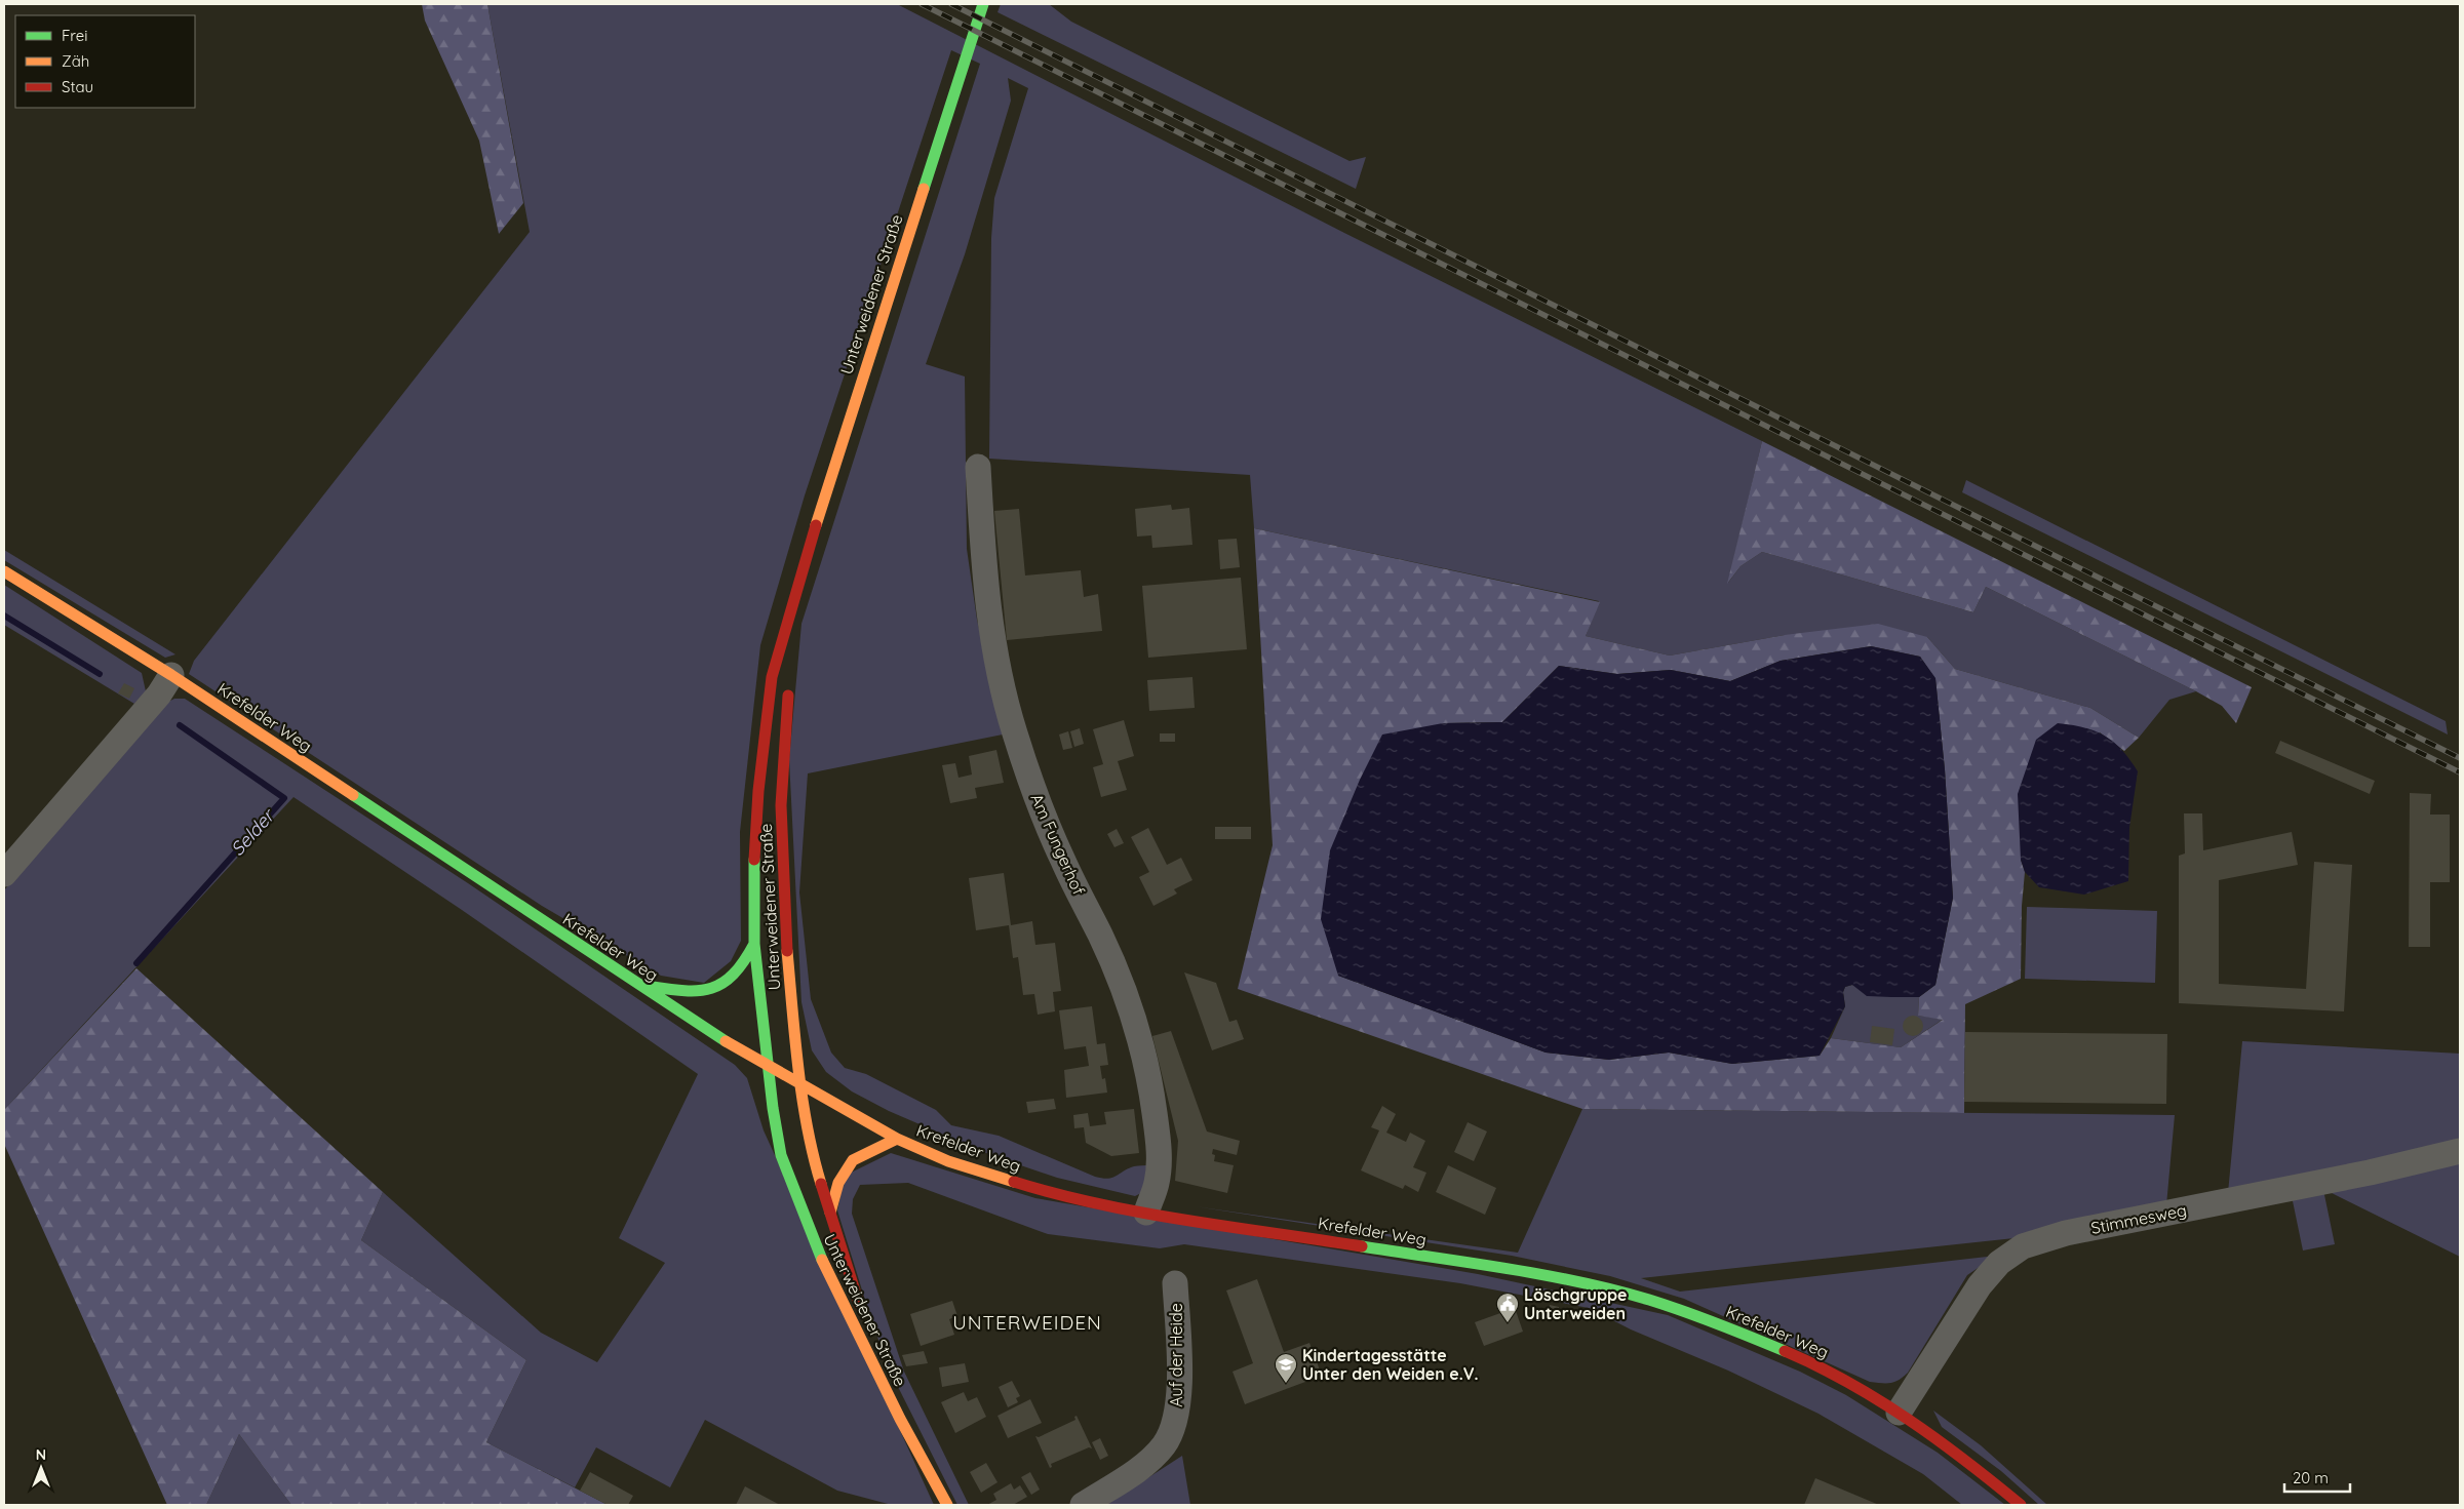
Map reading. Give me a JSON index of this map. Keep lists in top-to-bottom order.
{
  "streets": {
    "street": [
      "Unterweidener Straße",
      "Krefelder Weg",
      "Am Fungerhof",
      "Stimmesweg",
      "Auf der Heide"
    ]
  },
  "crossings": [
    ["Unterweidener Straße", "Krefelder Weg"],
    ["Krefelder Weg", "Am Fungerhof"],
    ["Krefelder Weg", "Stimmesweg"]
  ],
  "districts": ["UNTERWEIDEN"],
  "water": ["Selder"],
  "places": {
    "public building": ["Löschgruppe Unterweiden"],
    "school or university": ["Kindertagesstätte Unter den Weiden e.V."]
  },
  "legend": ["Frei", "Zäh", "Stau"],
  "scale_bar": "20 m",
  "north": "top"
}
